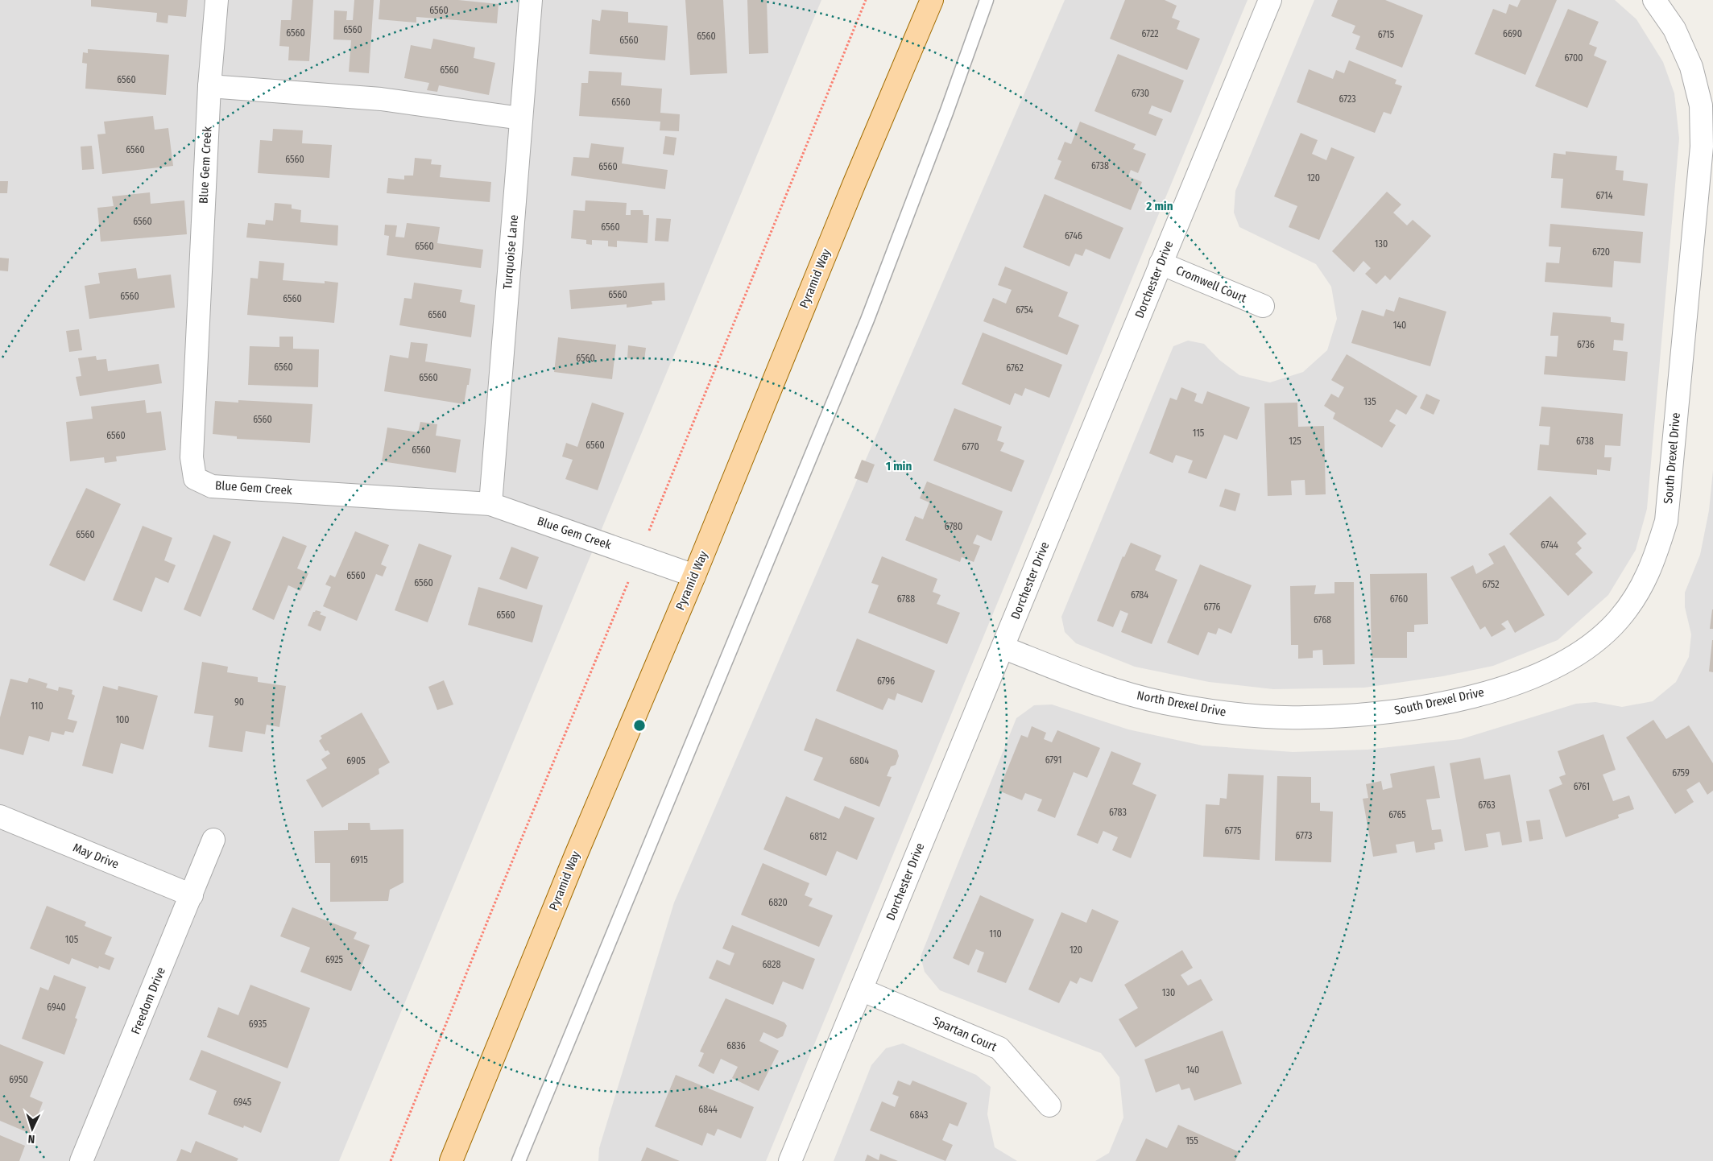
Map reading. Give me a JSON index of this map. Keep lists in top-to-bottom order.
{
  "streets": {
    "main road": ["Pyramid Way"],
    "street": [
      "Blue Gem Creek",
      "Turquoise Lane",
      "Dorchester Drive",
      "Cromwell Court",
      "South Drexel Drive",
      "North Drexel Drive",
      "May Drive",
      "Freedom Drive",
      "Spartan Court"
    ]
  },
  "crossings": [
    ["Blue Gem Creek", "Turquoise Lane"],
    ["Blue Gem Creek", "Pyramid Way"],
    ["Dorchester Drive", "Cromwell Court"],
    ["Dorchester Drive", "North Drexel Drive"],
    ["Dorchester Drive", "Spartan Court"],
    ["South Drexel Drive", "North Drexel Drive"],
    ["May Drive", "Freedom Drive"]
  ],
  "house_numbers": [
    "6560",
    "6560",
    "6560",
    "6722",
    "6690",
    "6715",
    "6560",
    "6560",
    "6700",
    "6560",
    "6560",
    "6730",
    "6723",
    "6560",
    "6560",
    "6560",
    "6738",
    "6560",
    "120",
    "6714",
    "6560",
    "6560",
    "6746",
    "130",
    "6560",
    "6720",
    "6560",
    "6560",
    "6560",
    "6754",
    "6560",
    "140",
    "6736",
    "6560",
    "6560",
    "6762",
    "6560",
    "135",
    "6560",
    "115",
    "6560",
    "125",
    "6738",
    "6560",
    "6770",
    "6560",
    "6780",
    "6560",
    "6744",
    "6560",
    "6560",
    "6752",
    "6784",
    "6788",
    "6760",
    "6776",
    "6560",
    "6768",
    "6796",
    "90",
    "110",
    "100",
    "6791",
    "6905",
    "6804",
    "6759",
    "6761",
    "6763",
    "6783",
    "6765",
    "6775",
    "6773",
    "6812",
    "6915",
    "6820",
    "110",
    "105",
    "120",
    "6925",
    "6828",
    "130",
    "6940",
    "6935",
    "6836",
    "140",
    "6950",
    "6945",
    "6844",
    "6843",
    "155"
  ],
  "north": "bottom",
  "rings": ["2 min", "1 min"]
}
